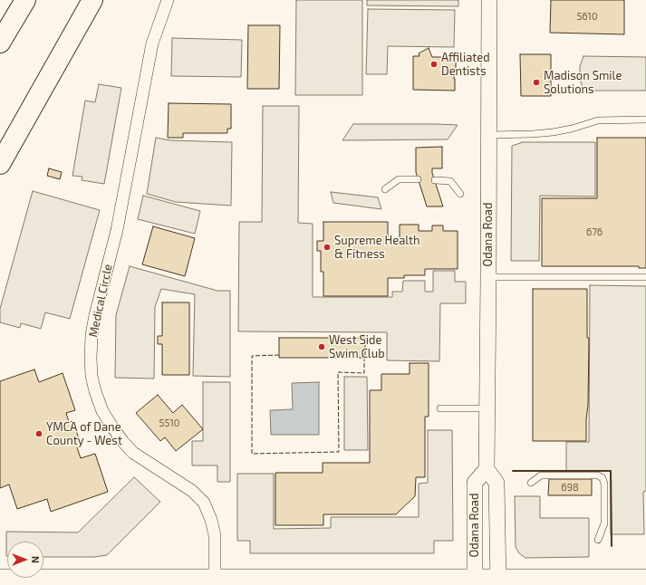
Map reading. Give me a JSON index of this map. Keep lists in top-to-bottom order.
{
  "streets": {
    "street": ["Odana Road", "Medical Circle"]
  },
  "places": [
    "Affiliated Dentists",
    "Madison Smile Solutions",
    "Supreme Health & Fitness",
    "West Side Swim Club",
    "YMCA of Dane County - West"
  ],
  "house_numbers": [
    "5610",
    "676",
    "5510",
    "698"
  ],
  "north": "right"
}
